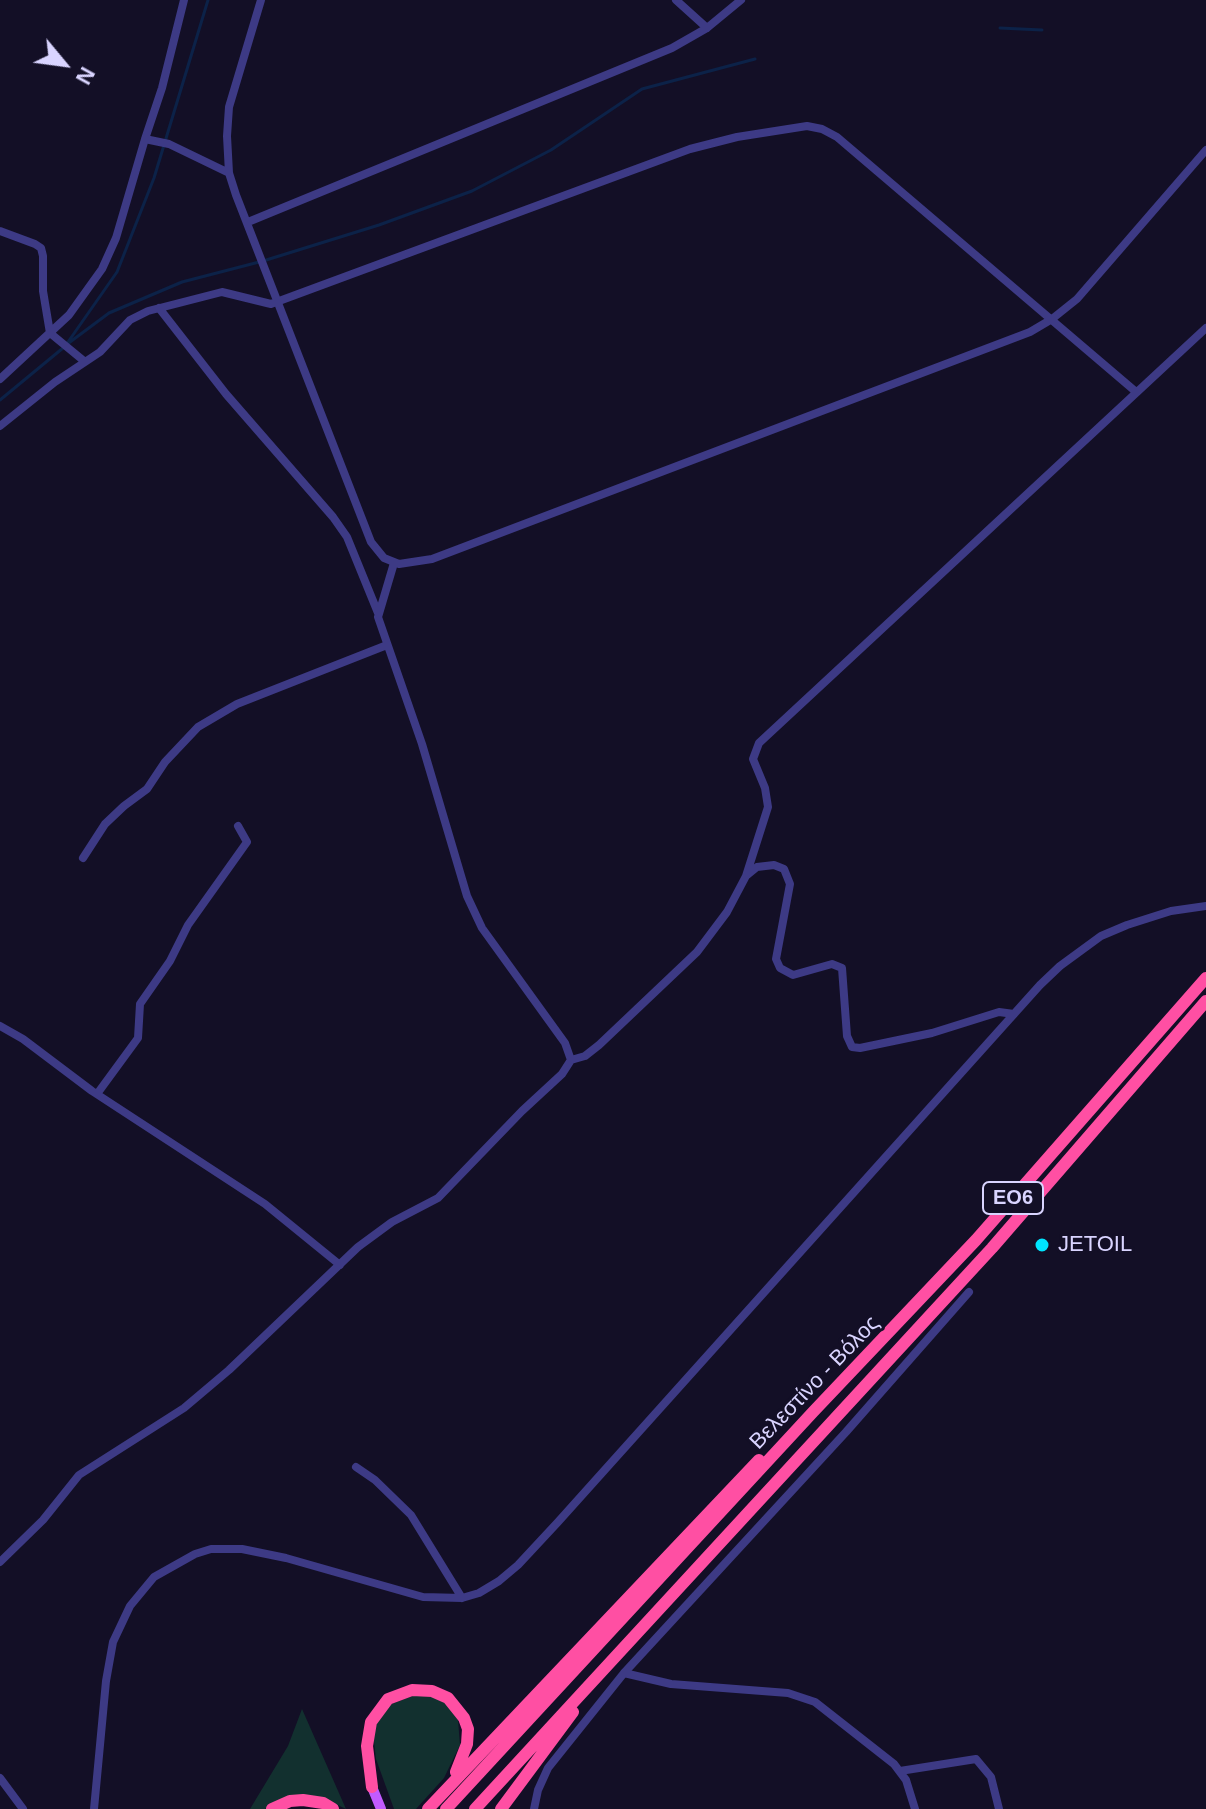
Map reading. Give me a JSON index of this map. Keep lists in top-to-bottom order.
{
  "streets": {
    "highway": ["ΕΟ6", "Βελεστίνο - Βόλος"]
  },
  "places": ["JETOIL"],
  "north": "bottom right"
}
